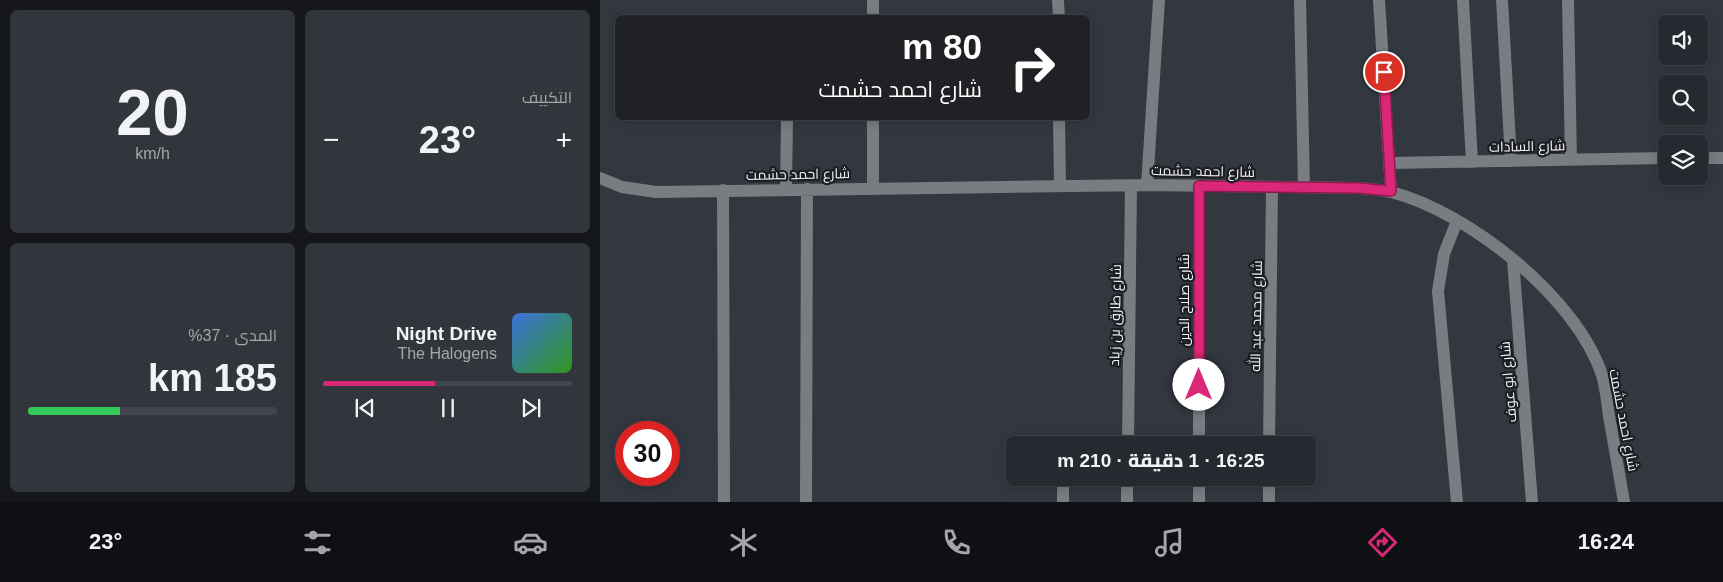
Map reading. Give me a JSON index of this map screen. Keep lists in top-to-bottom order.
{
  "streets": {
    "street": [
      "شارع السادات",
      "شارع احمد حشمت",
      "شارع صلاح الدين",
      "شارع طارق بن زياد",
      "شارع محمد عبد الله",
      "شارع ابو عوف"
    ]
  },
  "crossings": [
    ["شارع احمد حشمت", "شارع صلاح الدين"],
    ["شارع احمد حشمت", "شارع طارق بن زياد"],
    ["شارع احمد حشمت", "شارع محمد عبد الله"],
    ["شارع احمد حشمت", "شارع ابو عوف"]
  ],
  "page": {
    "tile": [
      "التكييف",
      ["20", "km/h"],
      ["المدى · 37%", "185 km"]
    ],
    "turn": ["80 m", "شارع احمد حشمت"],
    "heat": ["−", "23°", "+"],
    "song": ["Night Drive", "The Halogens"],
    "limit": "30",
    "trip": "16:25 · 1 دقيقة · 210 m",
    "tabs": ["16:24", "23°"]
  }
}
